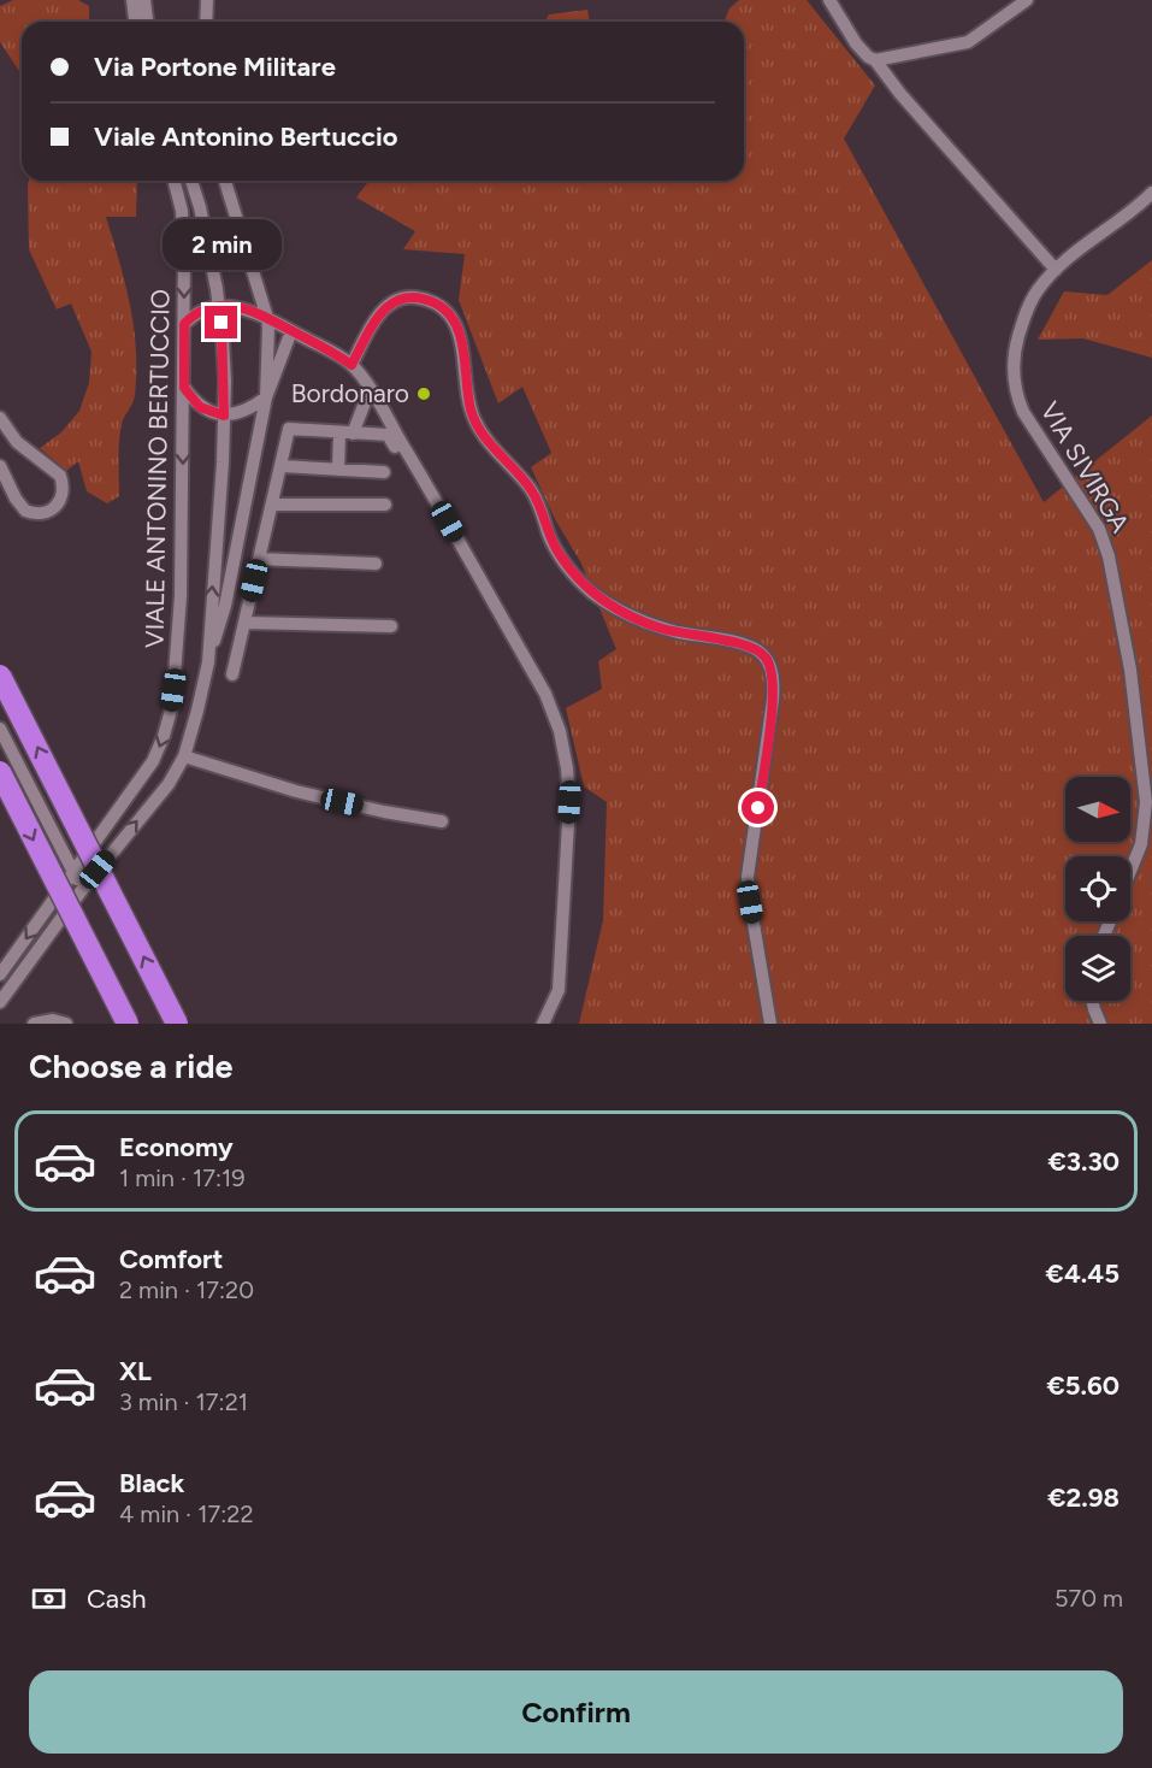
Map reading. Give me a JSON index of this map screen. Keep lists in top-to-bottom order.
{
  "streets": {
    "street": ["VIA SIVIRGA", "VIALE ANTONINO BERTUCCIO"]
  },
  "places": ["Bordonaro"],
  "north": "right",
  "page": {
    "banner": ["Via Portone Militare", "Viale Antonino Bertuccio"],
    "bubble": "2 min",
    "heading": "Choose a ride",
    "list": [
      {
        "name": "Economy",
        "note": "1 min · 17:19",
        "value": "€3.30"
      },
      {
        "name": "Comfort",
        "note": "2 min · 17:20",
        "value": "€4.45"
      },
      {
        "name": "XL",
        "note": "3 min · 17:21",
        "value": "€5.60"
      },
      {
        "name": "Black",
        "note": "4 min · 17:22",
        "value": "€2.98"
      }
    ],
    "pay": ["Cash", "570 m"],
    "buttons": "Confirm"
  }
}
